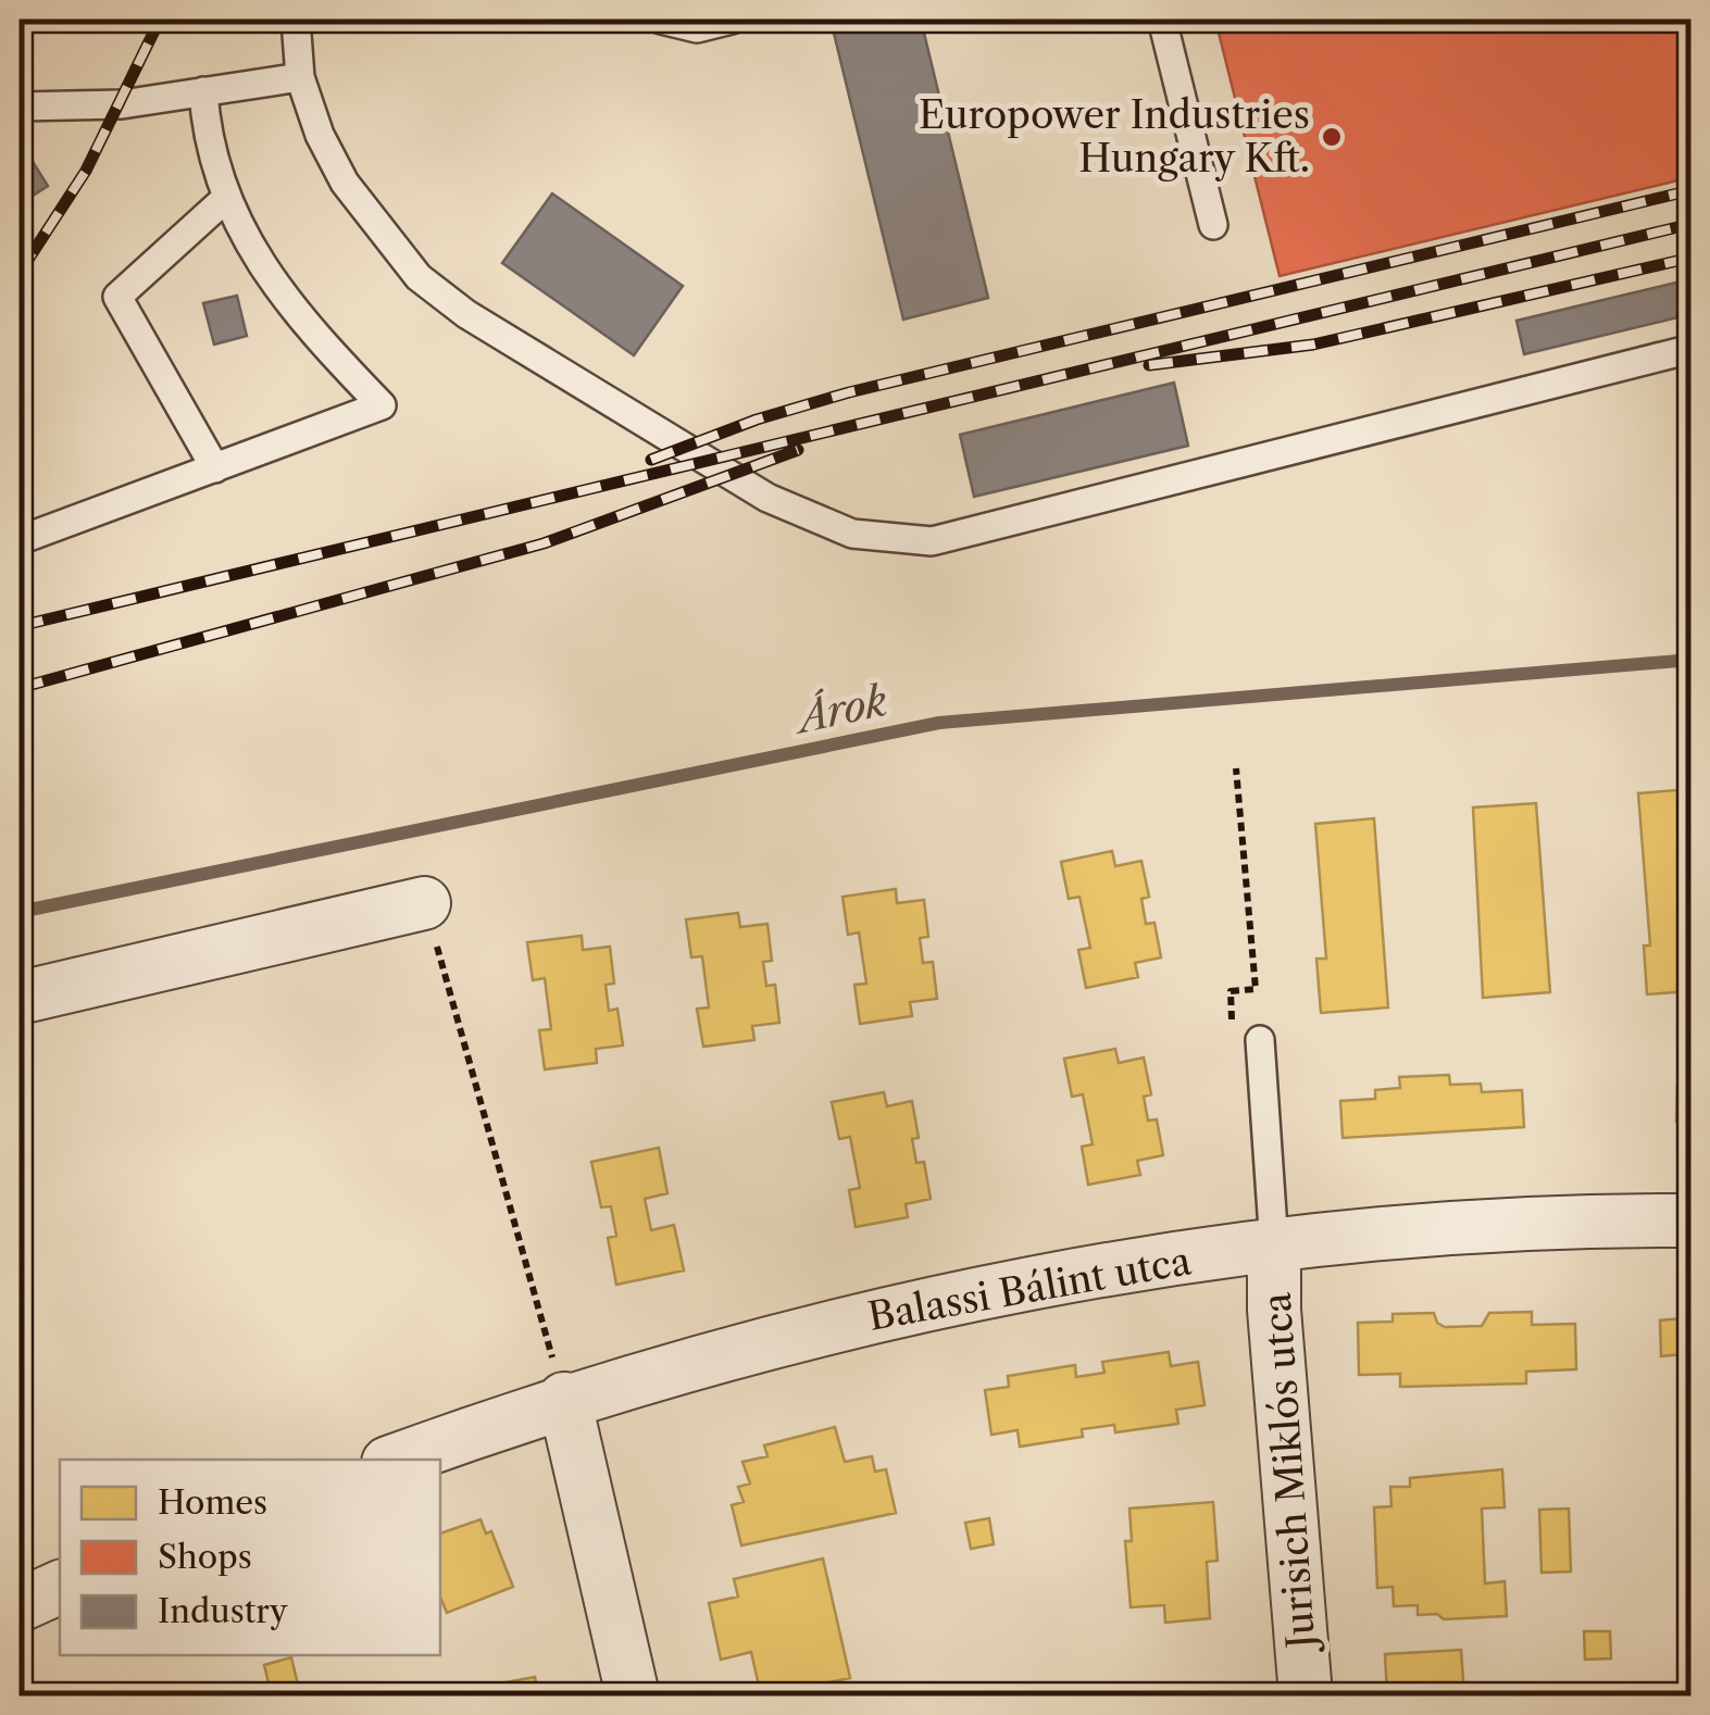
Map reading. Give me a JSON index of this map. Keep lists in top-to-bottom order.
{
  "streets": {
    "street": ["Balassi Bálint utca", "Jurisich Miklós utca"]
  },
  "crossings": [
    ["Balassi Bálint utca", "Jurisich Miklós utca"]
  ],
  "water": ["Árok"],
  "places": ["Europower Industries Hungary Kft."],
  "legend": ["Homes", "Shops", "Industry"]
}
